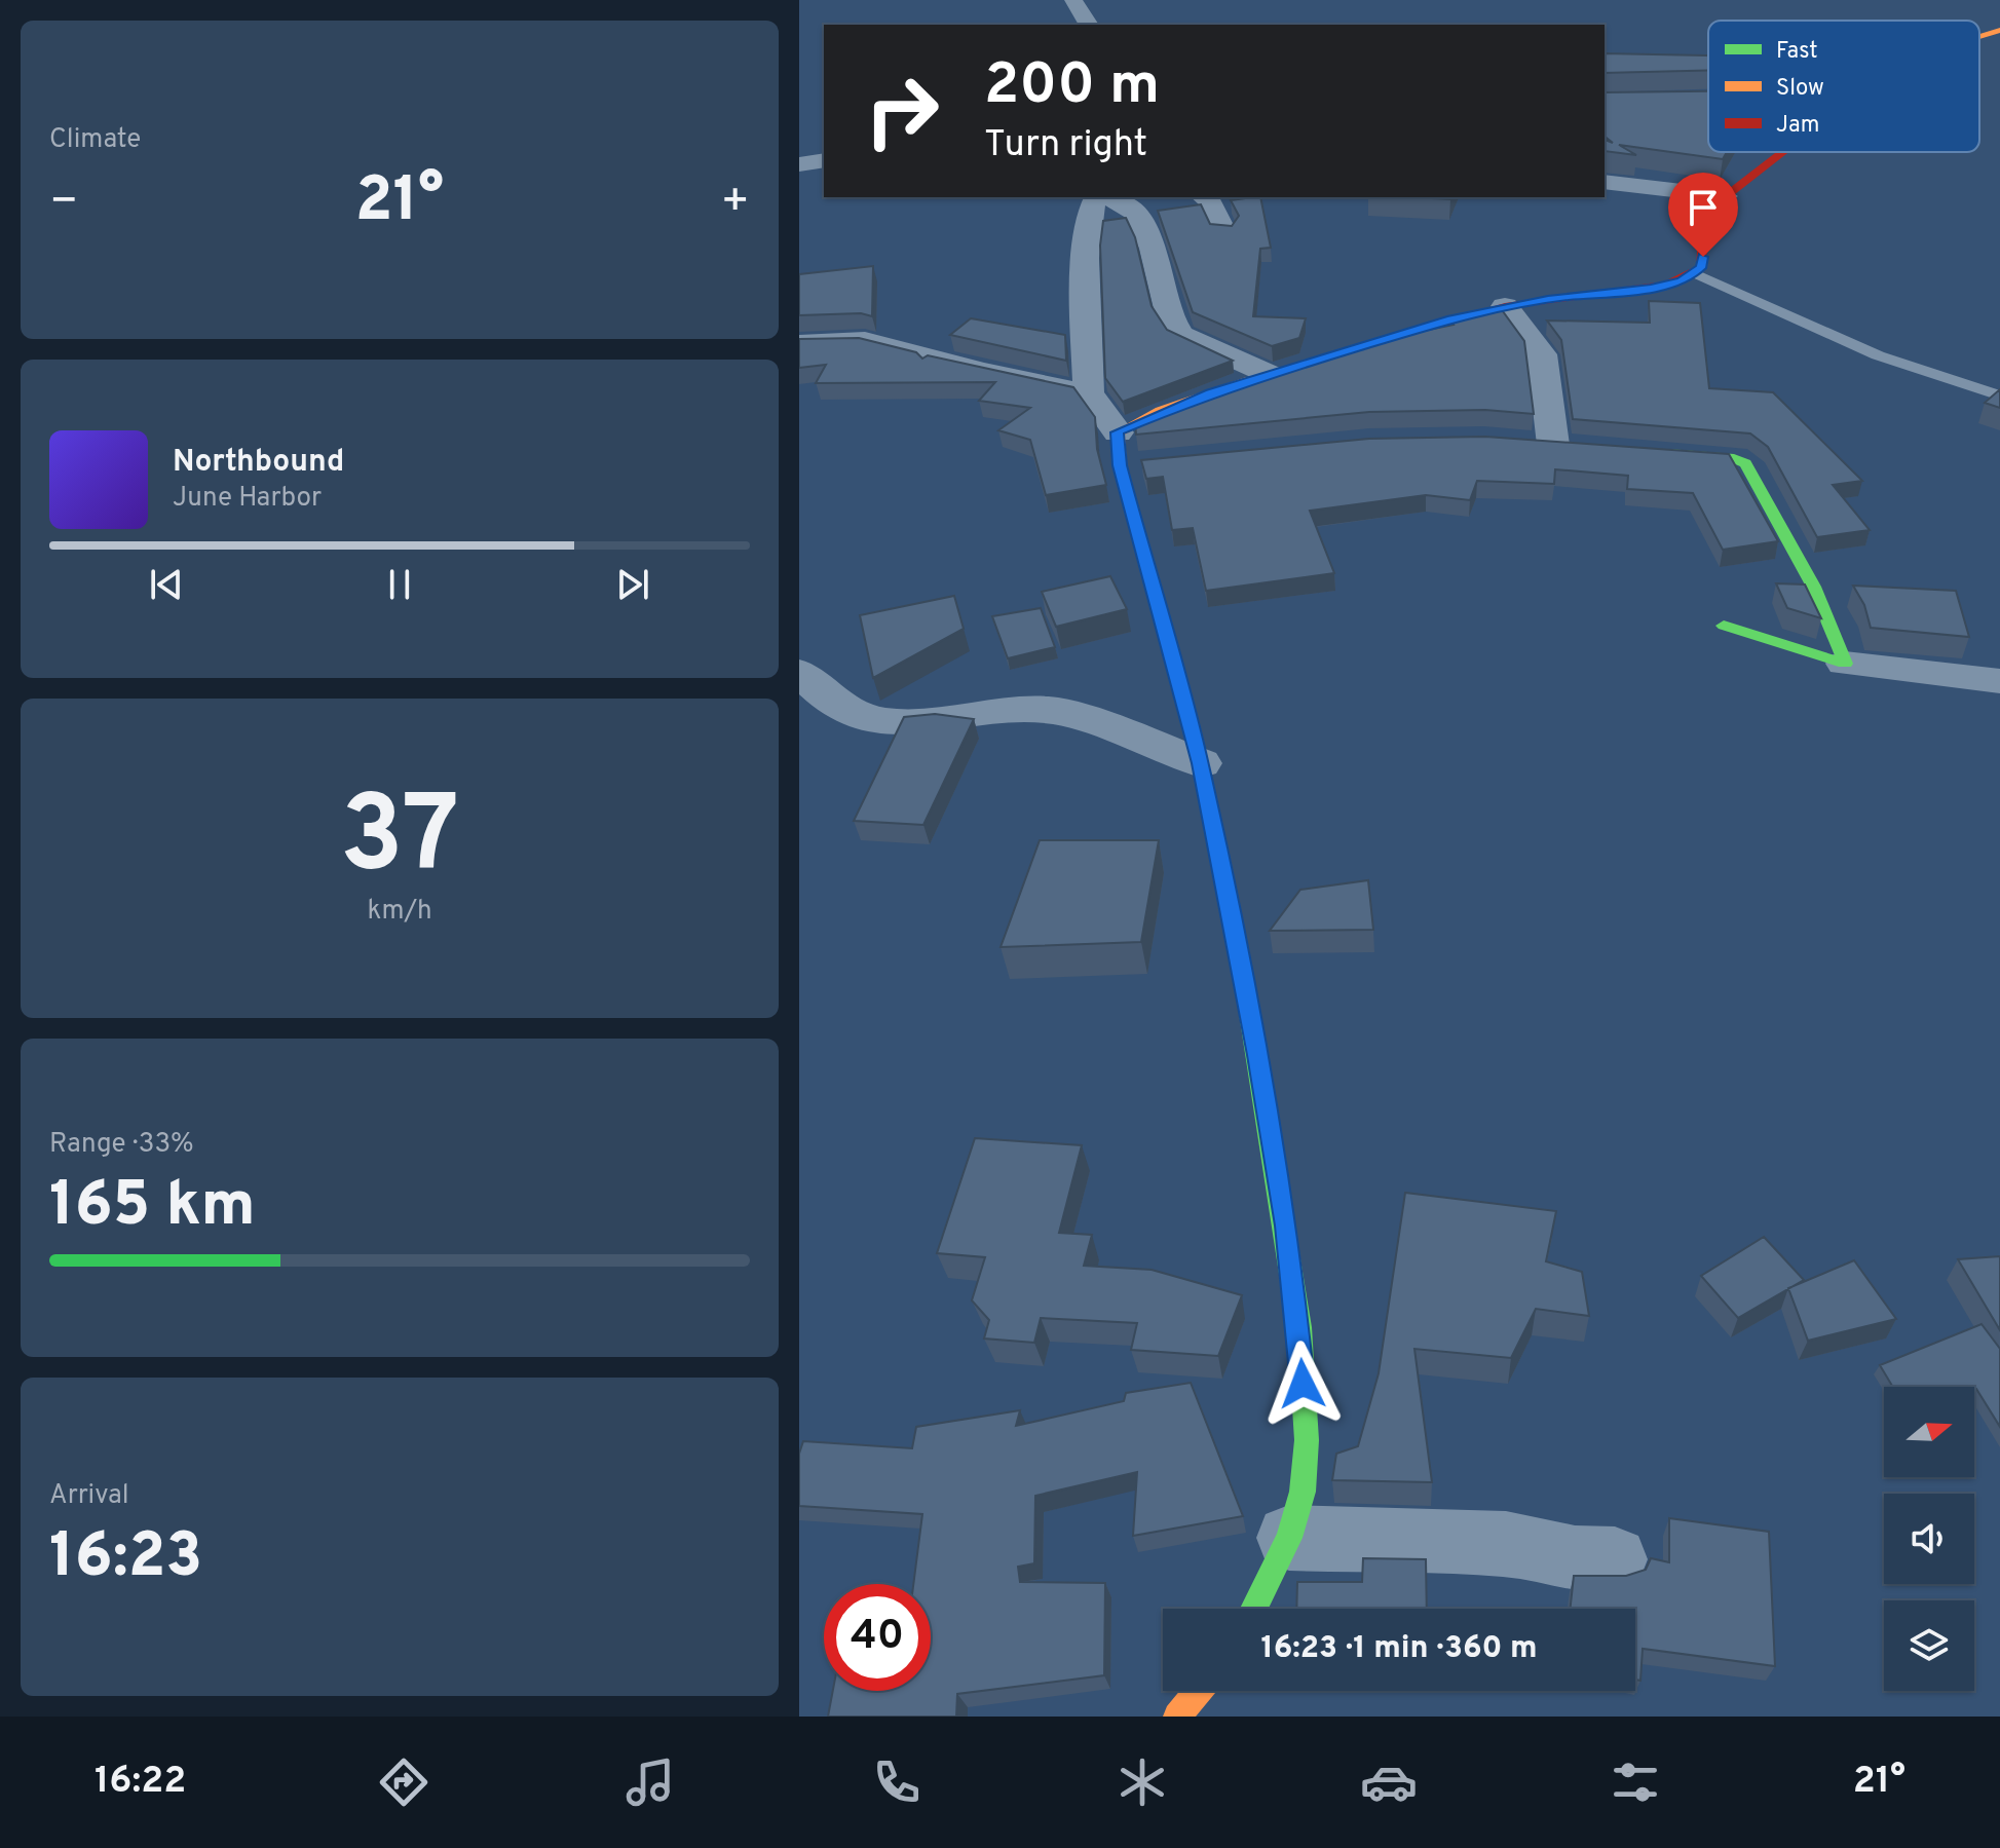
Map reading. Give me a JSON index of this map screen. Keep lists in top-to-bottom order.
{
  "legend": ["Fast", "Slow", "Jam"],
  "north": "right",
  "page": {
    "tile": [
      "Climate",
      ["37", "km/h"],
      ["Range · 33%", "165 km"],
      ["Arrival", "16:23"]
    ],
    "turn": ["200 m", "Turn right"],
    "heat": ["−", "21°", "+"],
    "song": ["Northbound", "June Harbor"],
    "limit": "40",
    "trip": "16:23 · 1 min · 360 m",
    "tabs": ["16:22", "21°"]
  }
}
